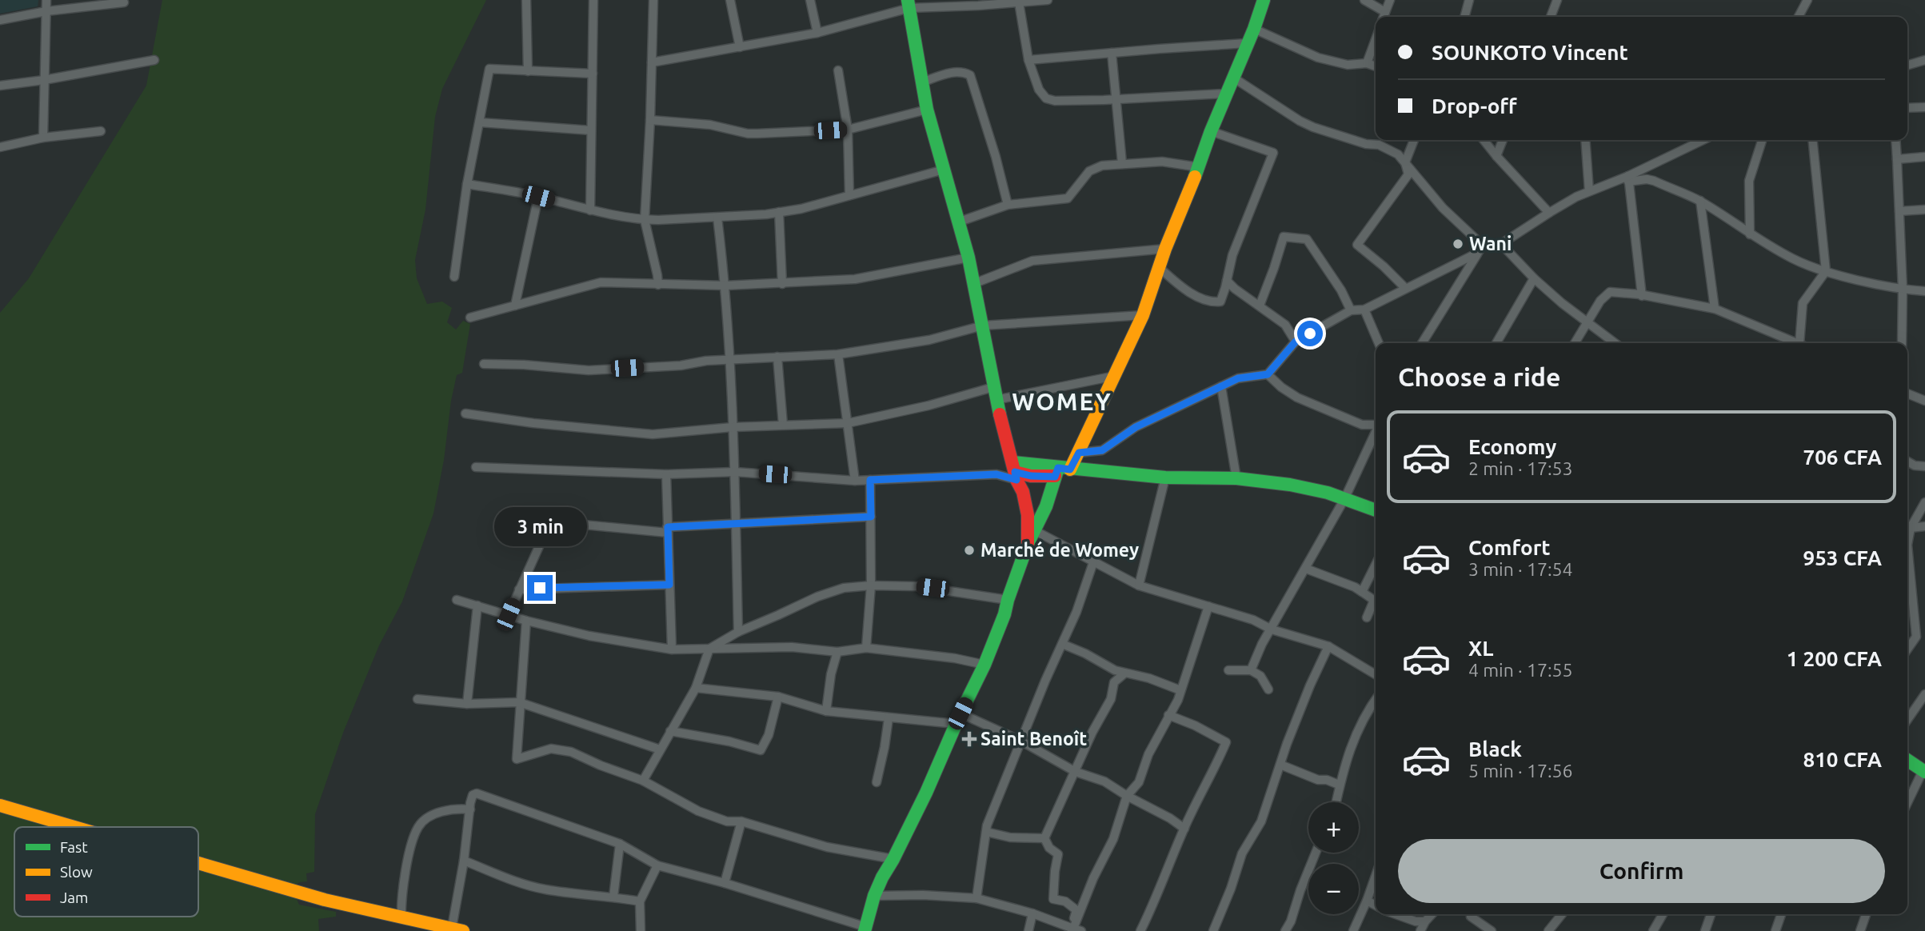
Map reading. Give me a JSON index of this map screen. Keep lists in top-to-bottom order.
{
  "districts": ["WOMEY"],
  "places": {
    "other": ["Wani", "Marché de Womey"],
    "health": ["Saint Benoît"]
  },
  "legend": ["Fast", "Slow", "Jam"],
  "page": {
    "banner": ["SOUNKOTO Vincent", "Drop-off"],
    "heading": "Choose a ride",
    "list": [
      {
        "name": "Economy",
        "note": "2 min · 17:53",
        "value": "706 CFA"
      },
      {
        "name": "Comfort",
        "note": "3 min · 17:54",
        "value": "953 CFA"
      },
      {
        "name": "XL",
        "note": "4 min · 17:55",
        "value": "1 200 CFA"
      },
      {
        "name": "Black",
        "note": "5 min · 17:56",
        "value": "810 CFA"
      }
    ],
    "bubble": "3 min",
    "map_buttons": ["+", "−"],
    "buttons": "Confirm"
  }
}
